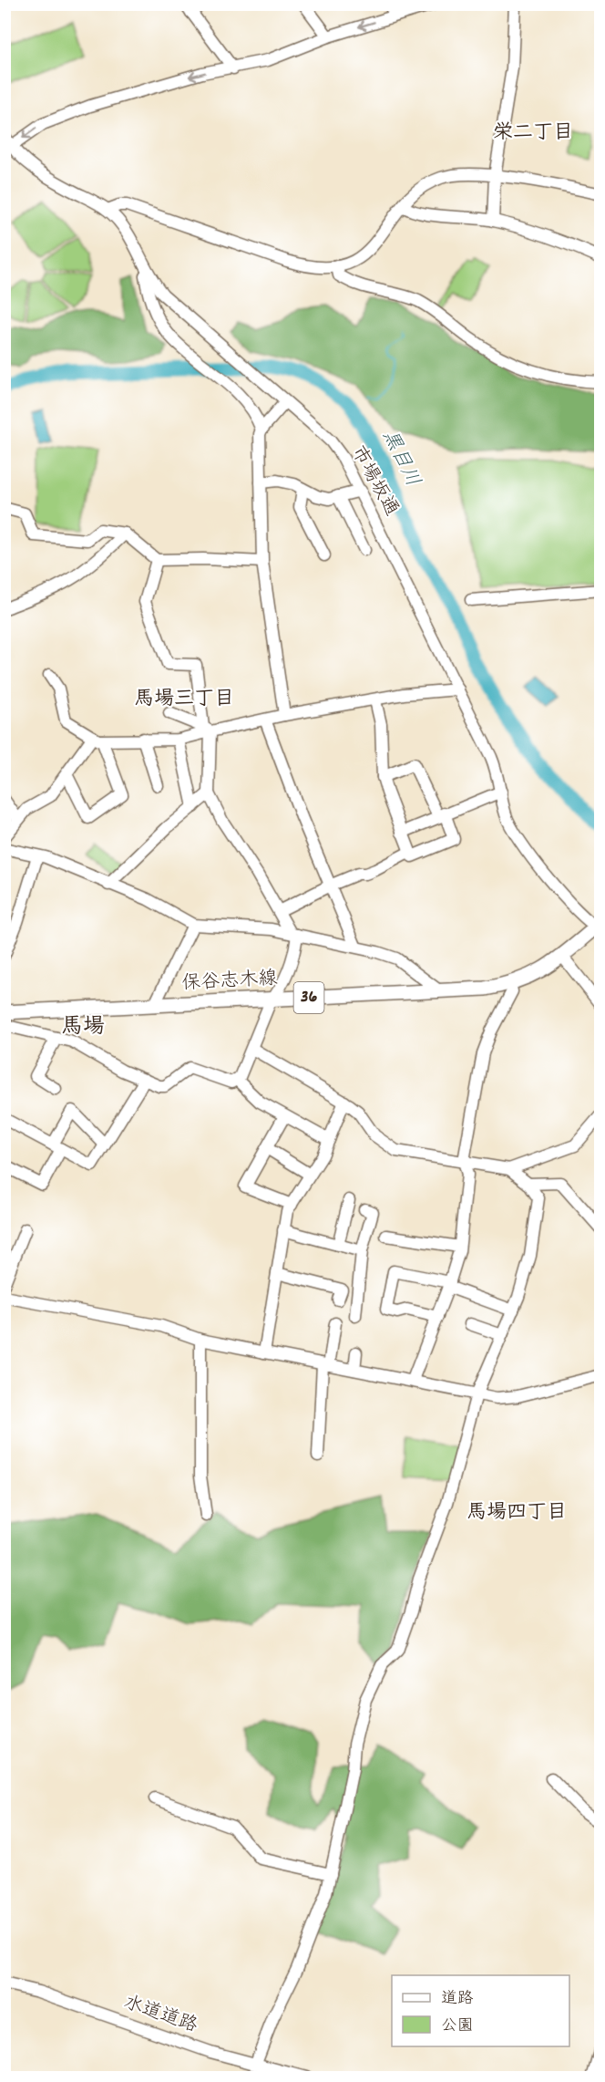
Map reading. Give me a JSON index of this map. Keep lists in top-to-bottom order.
{
  "streets": {
    "main road": ["保谷志木線", "36"],
    "street": ["市場坂通", "水道道路"]
  },
  "crossings": [
    ["市場坂通", "保谷志木線"]
  ],
  "districts": [
    "栄二丁目",
    "馬場三丁目",
    "馬場",
    "馬場四丁目"
  ],
  "water": ["黒目川"],
  "legend": ["道路", "公園"]
}
